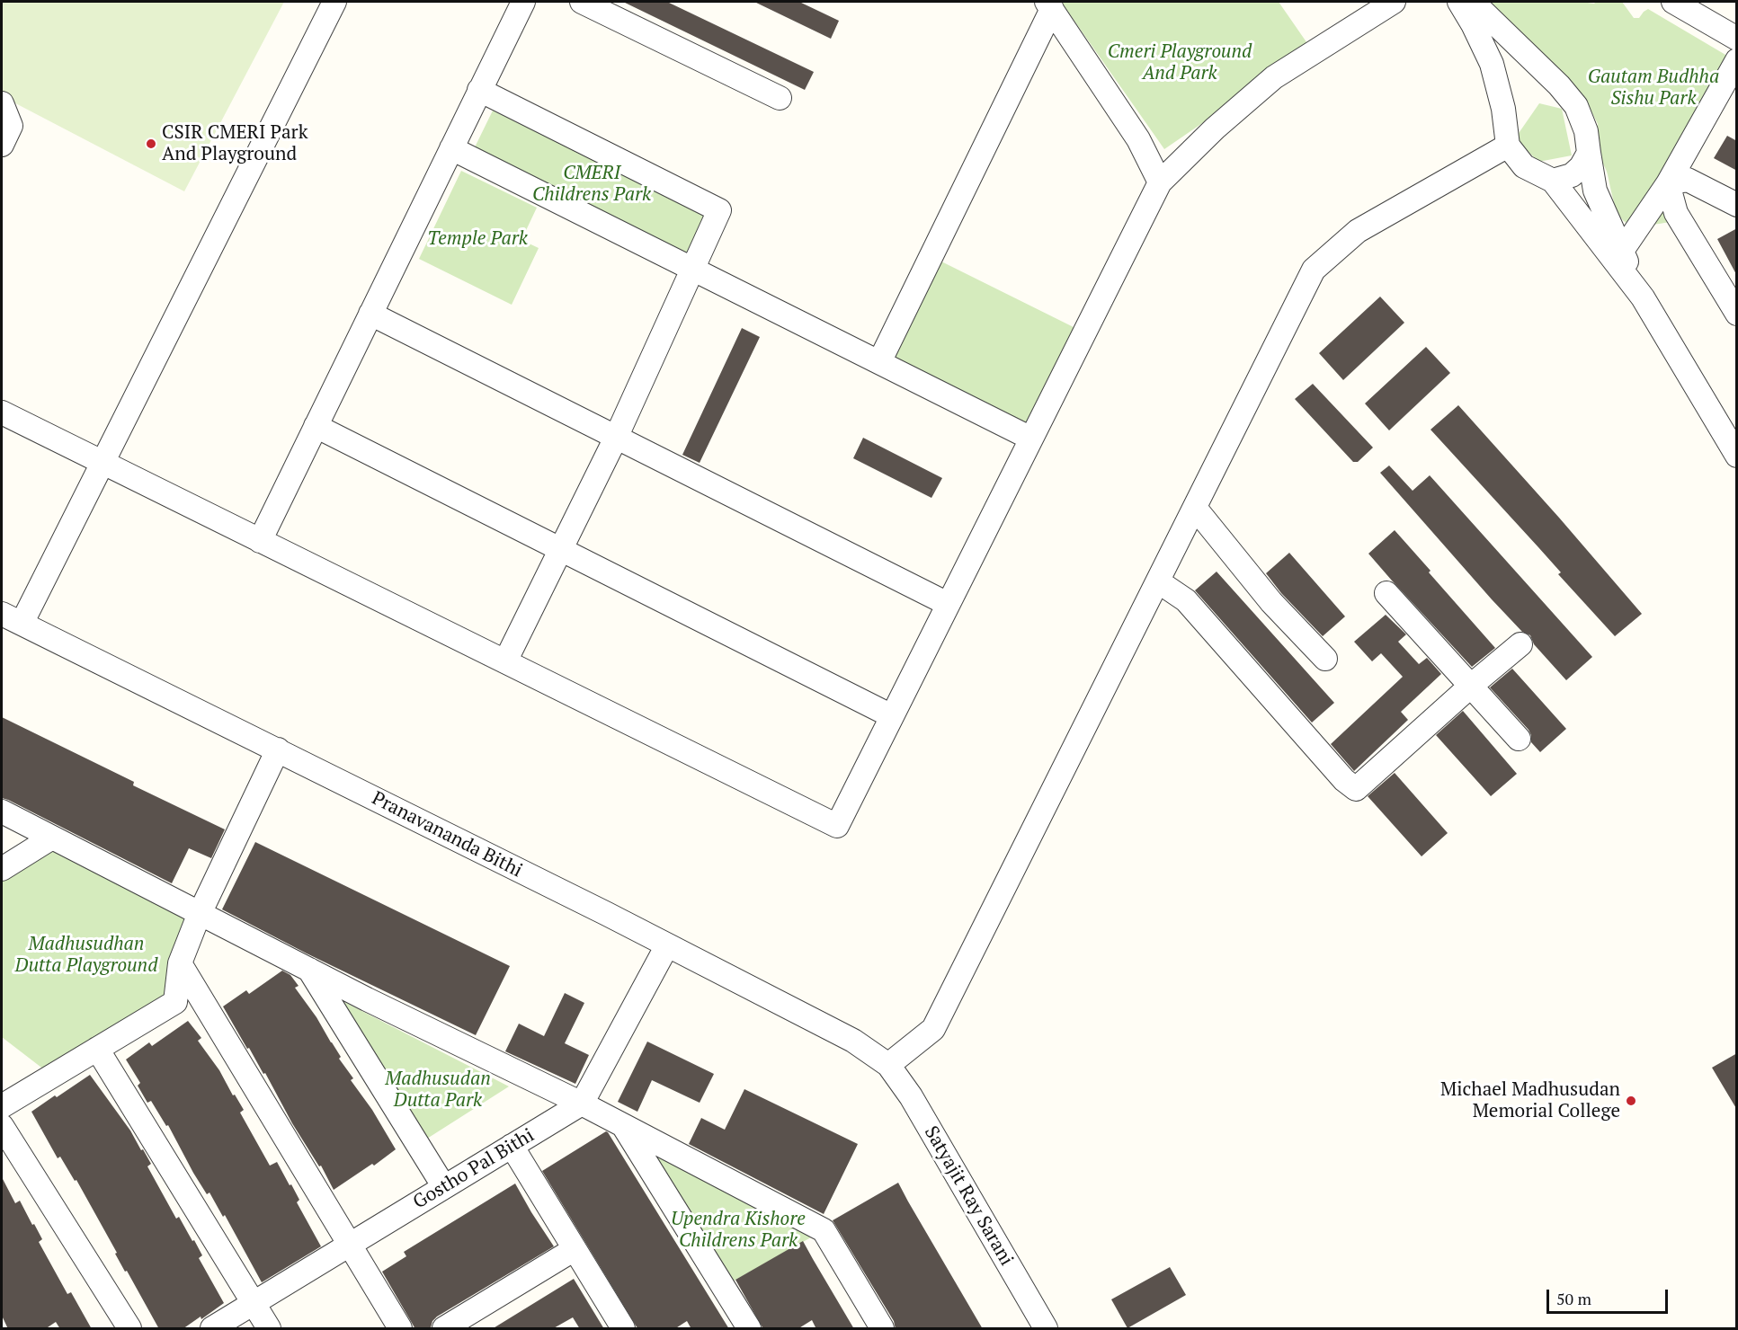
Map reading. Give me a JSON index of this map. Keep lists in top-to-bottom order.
{
  "streets": {
    "street": ["Pranavananda Bithi", "Gostho Pal Bithi", "Satyajit Ray Sarani"]
  },
  "crossings": [
    ["Pranavananda Bithi", "Satyajit Ray Sarani"]
  ],
  "parks": [
    "Cmeri Playground And Park",
    "Gautam Budhha Sishu Park",
    "CMERI Childrens Park",
    "Temple Park",
    "Madhusudhan Dutta Playground",
    "Madhusudan Dutta Park",
    "Upendra Kishore Childrens Park"
  ],
  "places": ["CSIR CMERI Park And Playground", "Michael Madhusudan Memorial College"],
  "scale_bar": "50 m"
}
